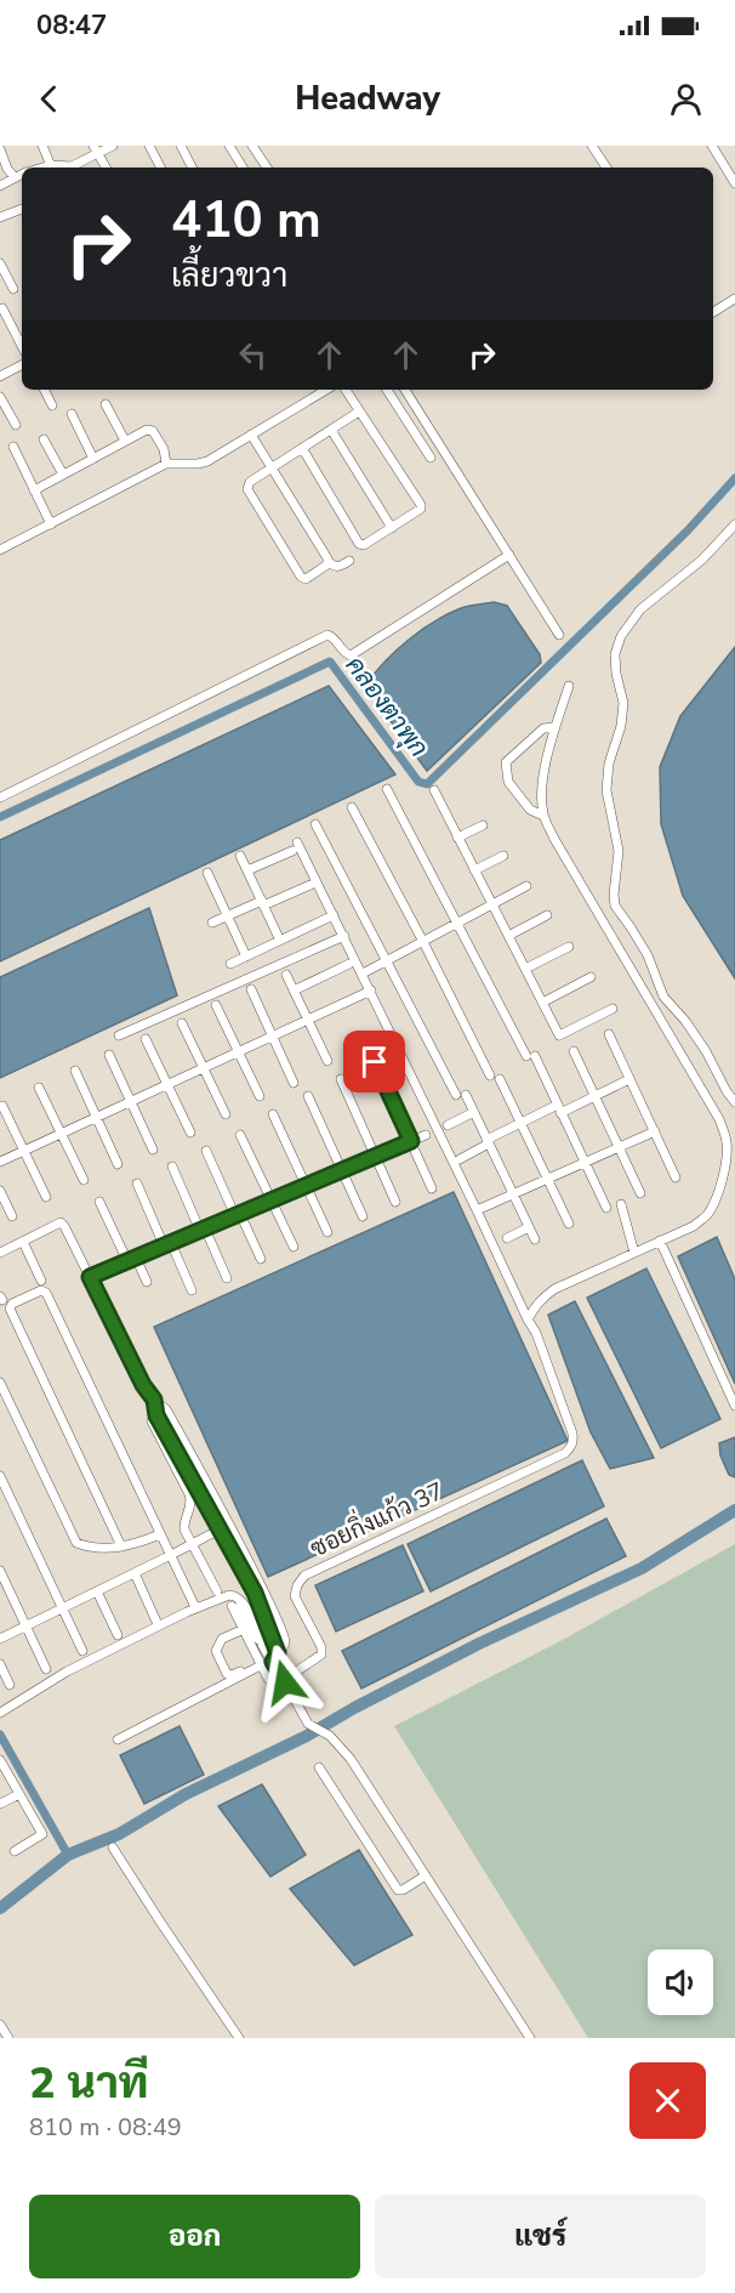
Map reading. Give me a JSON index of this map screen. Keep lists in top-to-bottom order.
{
  "streets": {
    "street": ["ซอยกิ่งแก้ว 37"]
  },
  "water": ["คลองตาพุก"],
  "page": {
    "status": "08:47",
    "header": "Headway",
    "turn": ["410 m", "เลี้ยวขวา"],
    "heading": ["2 นาที", "810 m · 08:49"],
    "buttons": ["ออก", "แชร์"]
  }
}
